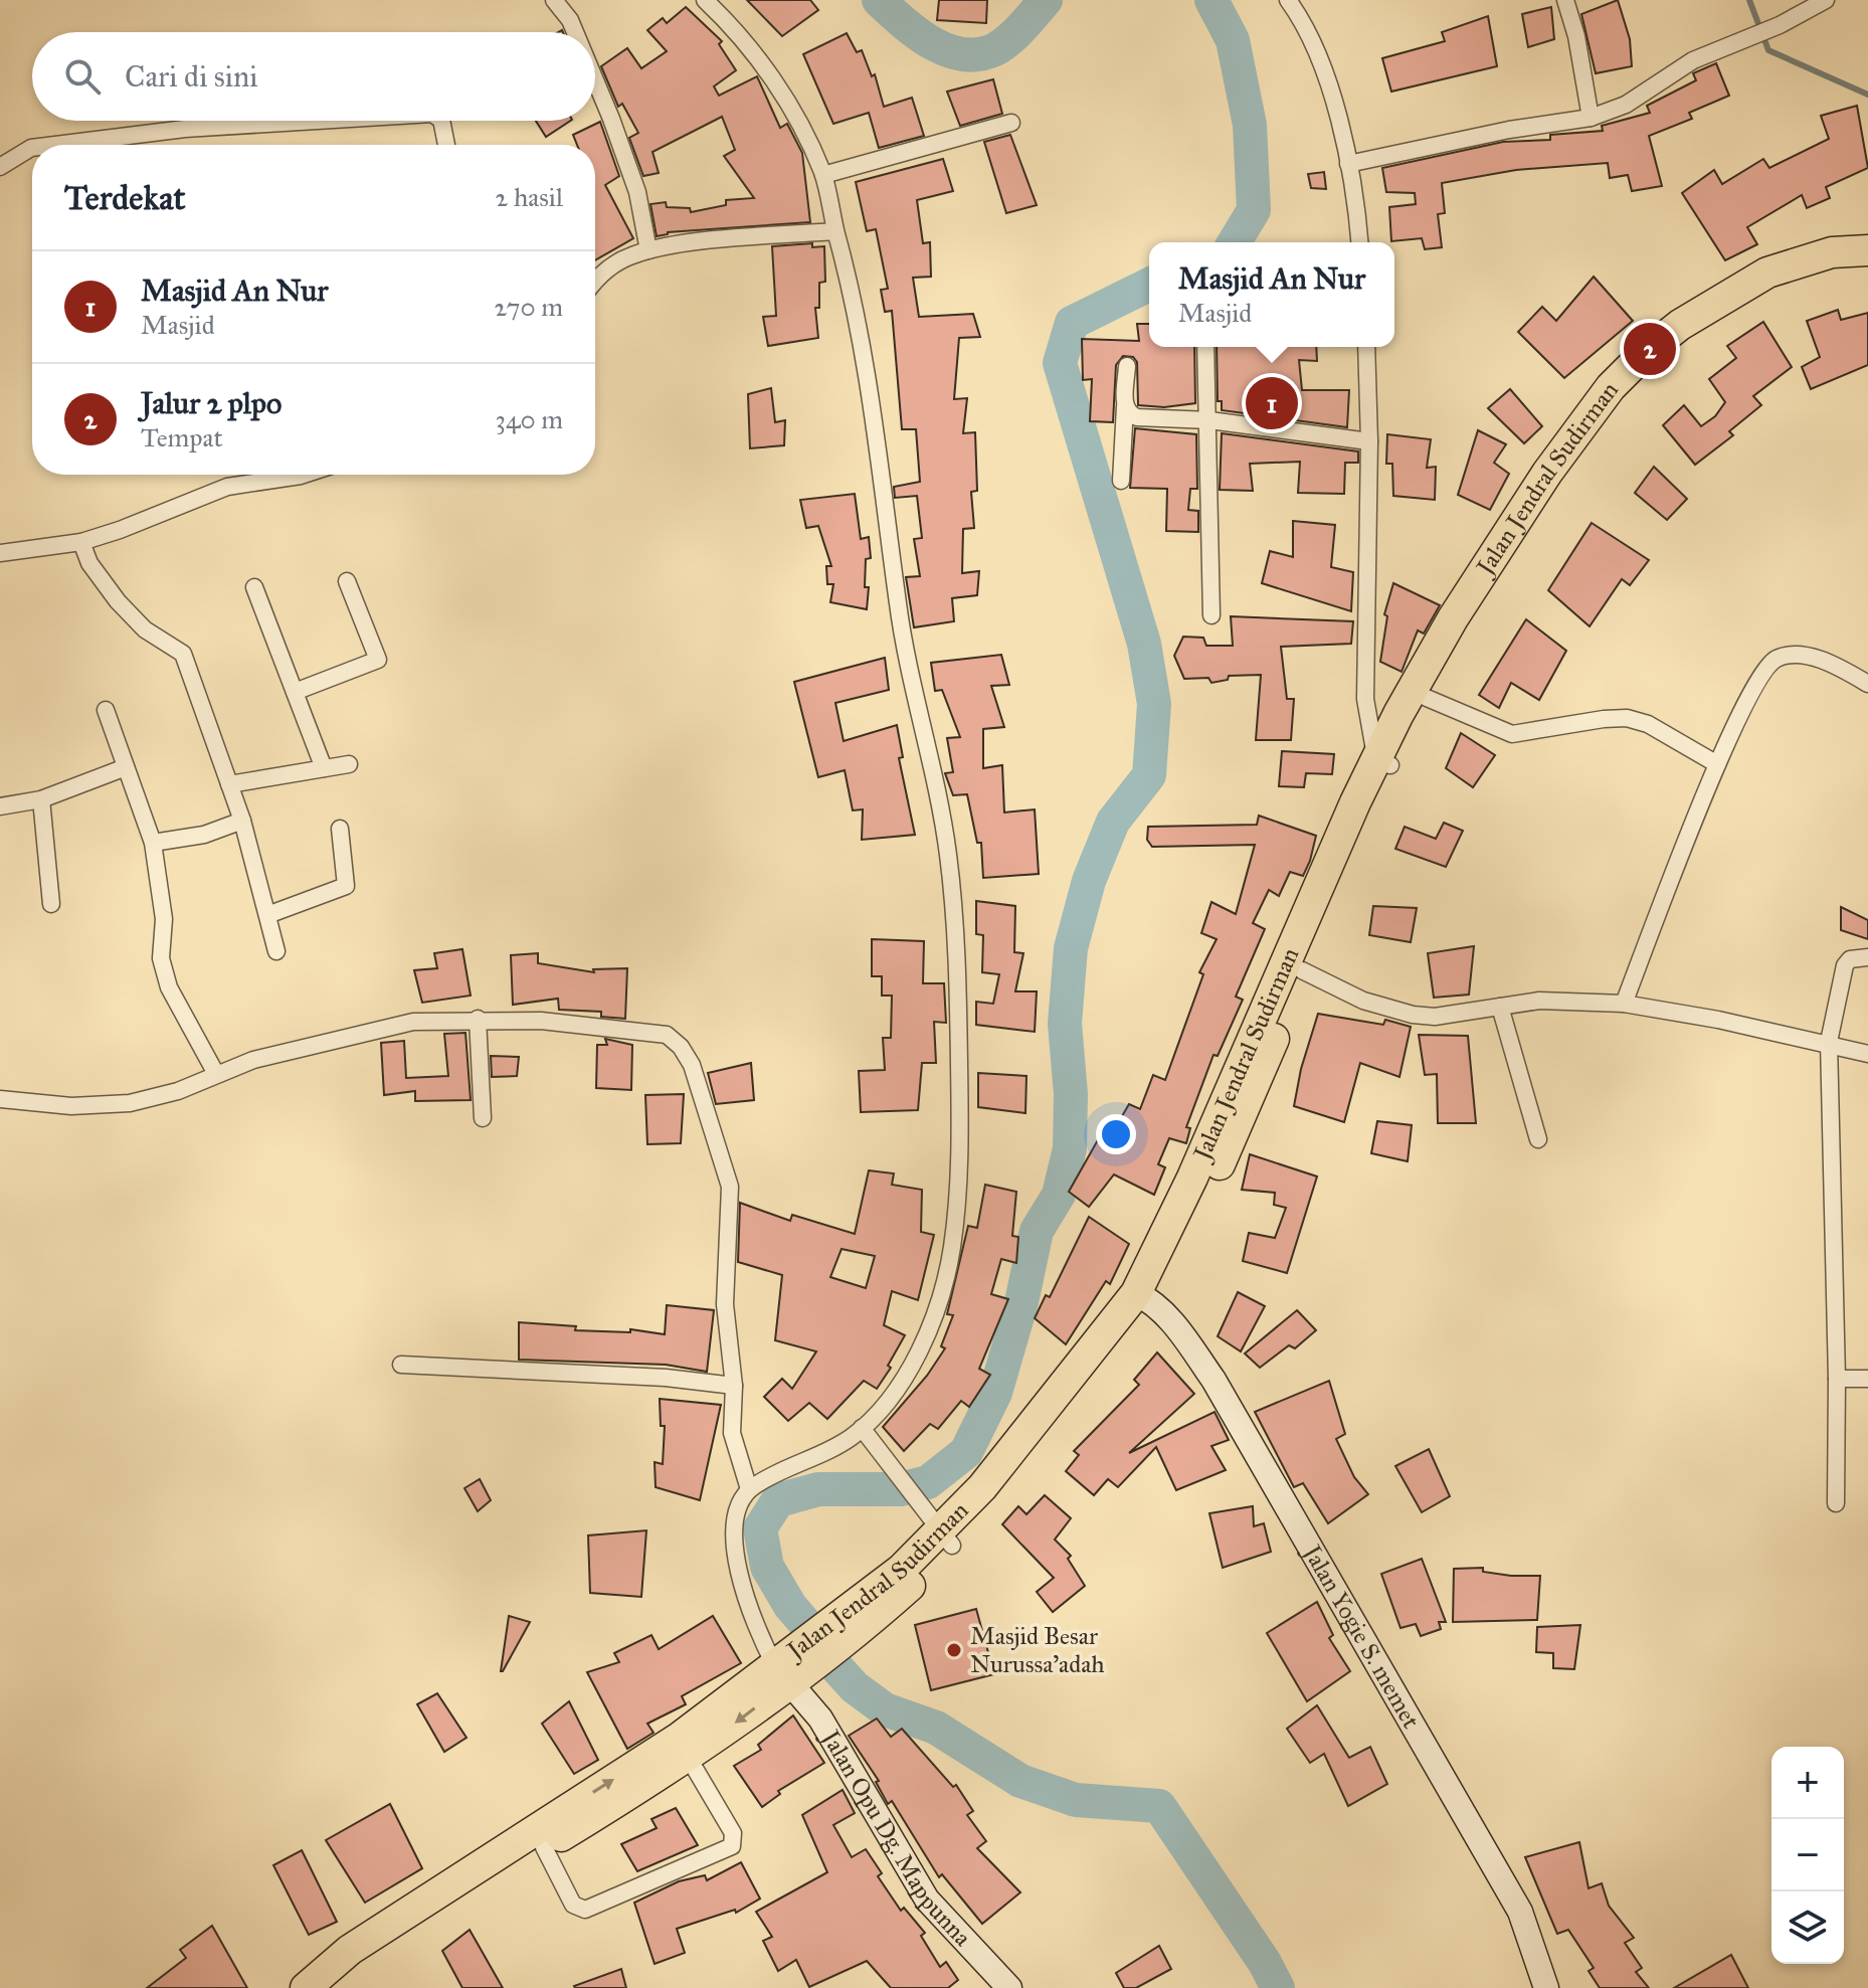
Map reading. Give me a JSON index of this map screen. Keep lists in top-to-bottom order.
{
  "streets": {
    "highway": ["Jalan Jendral Sudirman"],
    "street": ["Jalan Yogie S. memet", "Jalan Opu Dg. Mappunna"]
  },
  "crossings": [
    ["Jalan Jendral Sudirman", "Jalan Yogie S. memet"],
    ["Jalan Jendral Sudirman", "Jalan Opu Dg. Mappunna"]
  ],
  "places": ["Masjid Besar Nurussa'adah"],
  "page": {
    "search": "Cari di sini",
    "heading": ["Terdekat", "2 hasil"],
    "popup": ["Masjid An Nur", "Masjid"],
    "list": [
      {
        "mark": "1",
        "name": "Masjid An Nur",
        "note": "Masjid",
        "value": "270 m"
      },
      {
        "mark": "2",
        "name": "Jalur 2 plpo",
        "note": "Tempat",
        "value": "340 m"
      }
    ],
    "pins": ["2", "1"],
    "map_buttons": ["+", "−"]
  }
}
